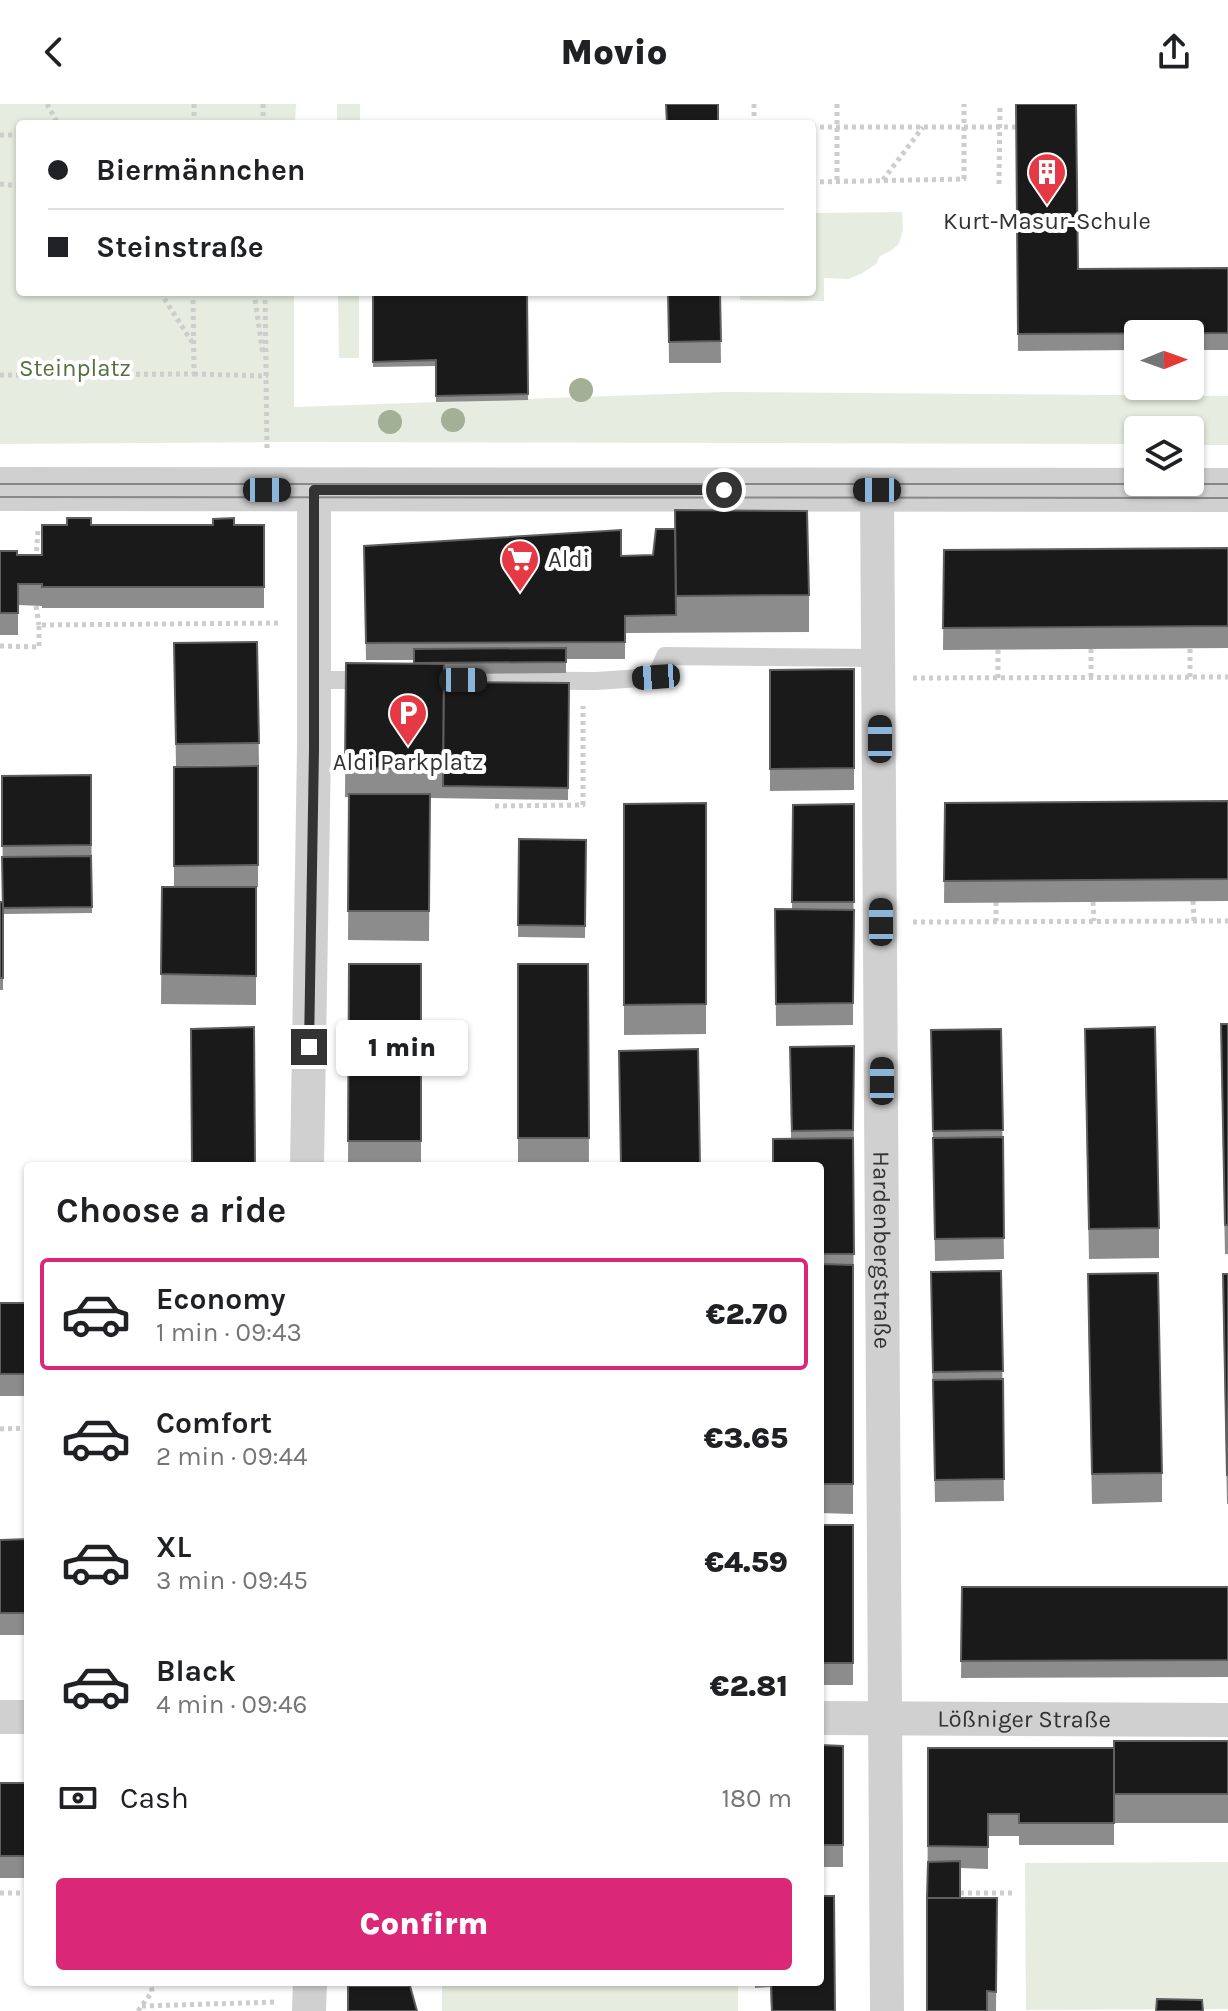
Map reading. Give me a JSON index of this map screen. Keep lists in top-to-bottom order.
{
  "streets": {
    "street": ["Hardenbergstraße", "Lößniger Straße"]
  },
  "crossings": [
    ["Hardenbergstraße", "Lößniger Straße"]
  ],
  "parks": ["Steinplatz"],
  "places": {
    "building": ["Kurt-Masur-Schule"],
    "supermarket": ["Aldi"],
    "parking": ["Aldi Parkplatz"]
  },
  "north": "right",
  "page": {
    "header": "Movio",
    "banner": ["Biermännchen", "Steinstraße"],
    "bubble": "1 min",
    "heading": "Choose a ride",
    "list": [
      {
        "name": "Economy",
        "note": "1 min · 09:43",
        "value": "€2.70"
      },
      {
        "name": "Comfort",
        "note": "2 min · 09:44",
        "value": "€3.65"
      },
      {
        "name": "XL",
        "note": "3 min · 09:45",
        "value": "€4.59"
      },
      {
        "name": "Black",
        "note": "4 min · 09:46",
        "value": "€2.81"
      }
    ],
    "pay": ["Cash", "180 m"],
    "buttons": "Confirm"
  }
}
